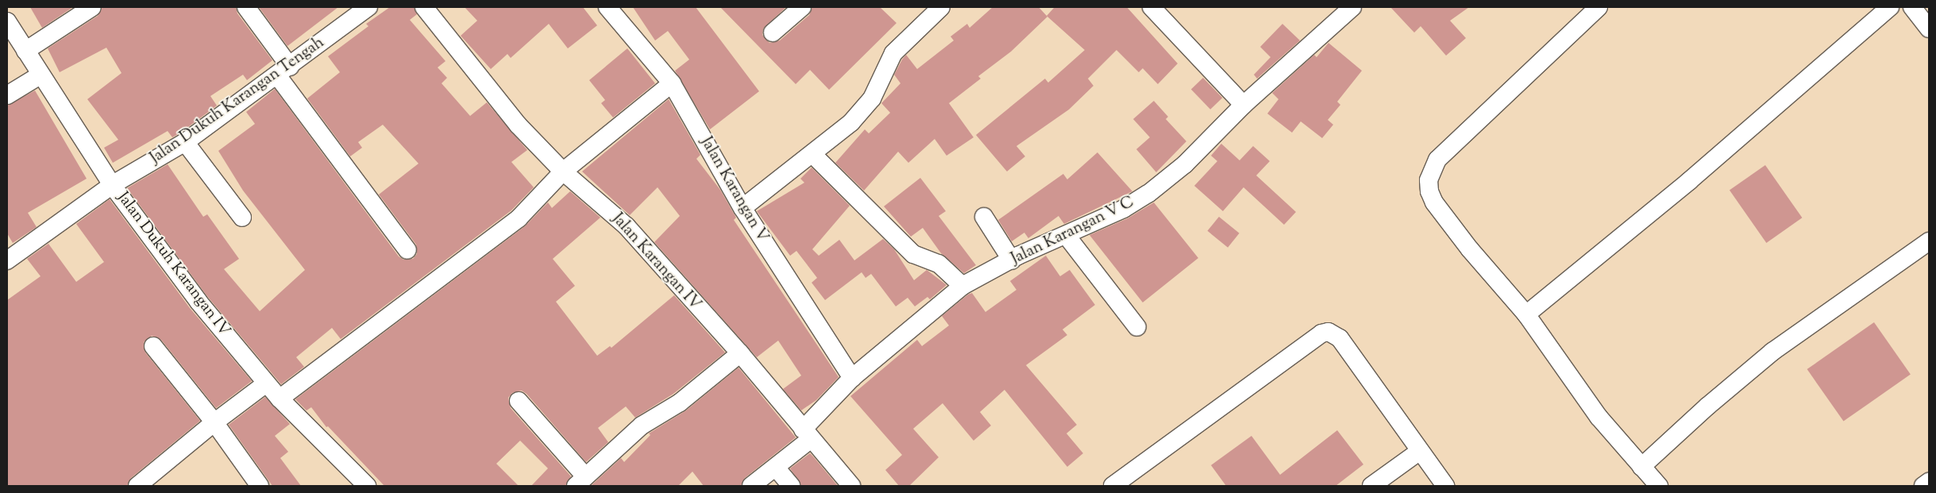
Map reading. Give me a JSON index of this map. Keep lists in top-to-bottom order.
{
  "streets": {
    "street": [
      "Jalan Dukuh Karangan Tengah",
      "Jalan Karangan V",
      "Jalan Karangan V C",
      "Jalan Karangan IV",
      "Jalan Dukuh Karangan IV"
    ]
  },
  "crossings": [
    ["Jalan Dukuh Karangan Tengah", "Jalan Dukuh Karangan IV"],
    ["Jalan Karangan V", "Jalan Karangan V C"],
    ["Jalan Karangan V C", "Jalan Karangan IV"]
  ]
}
